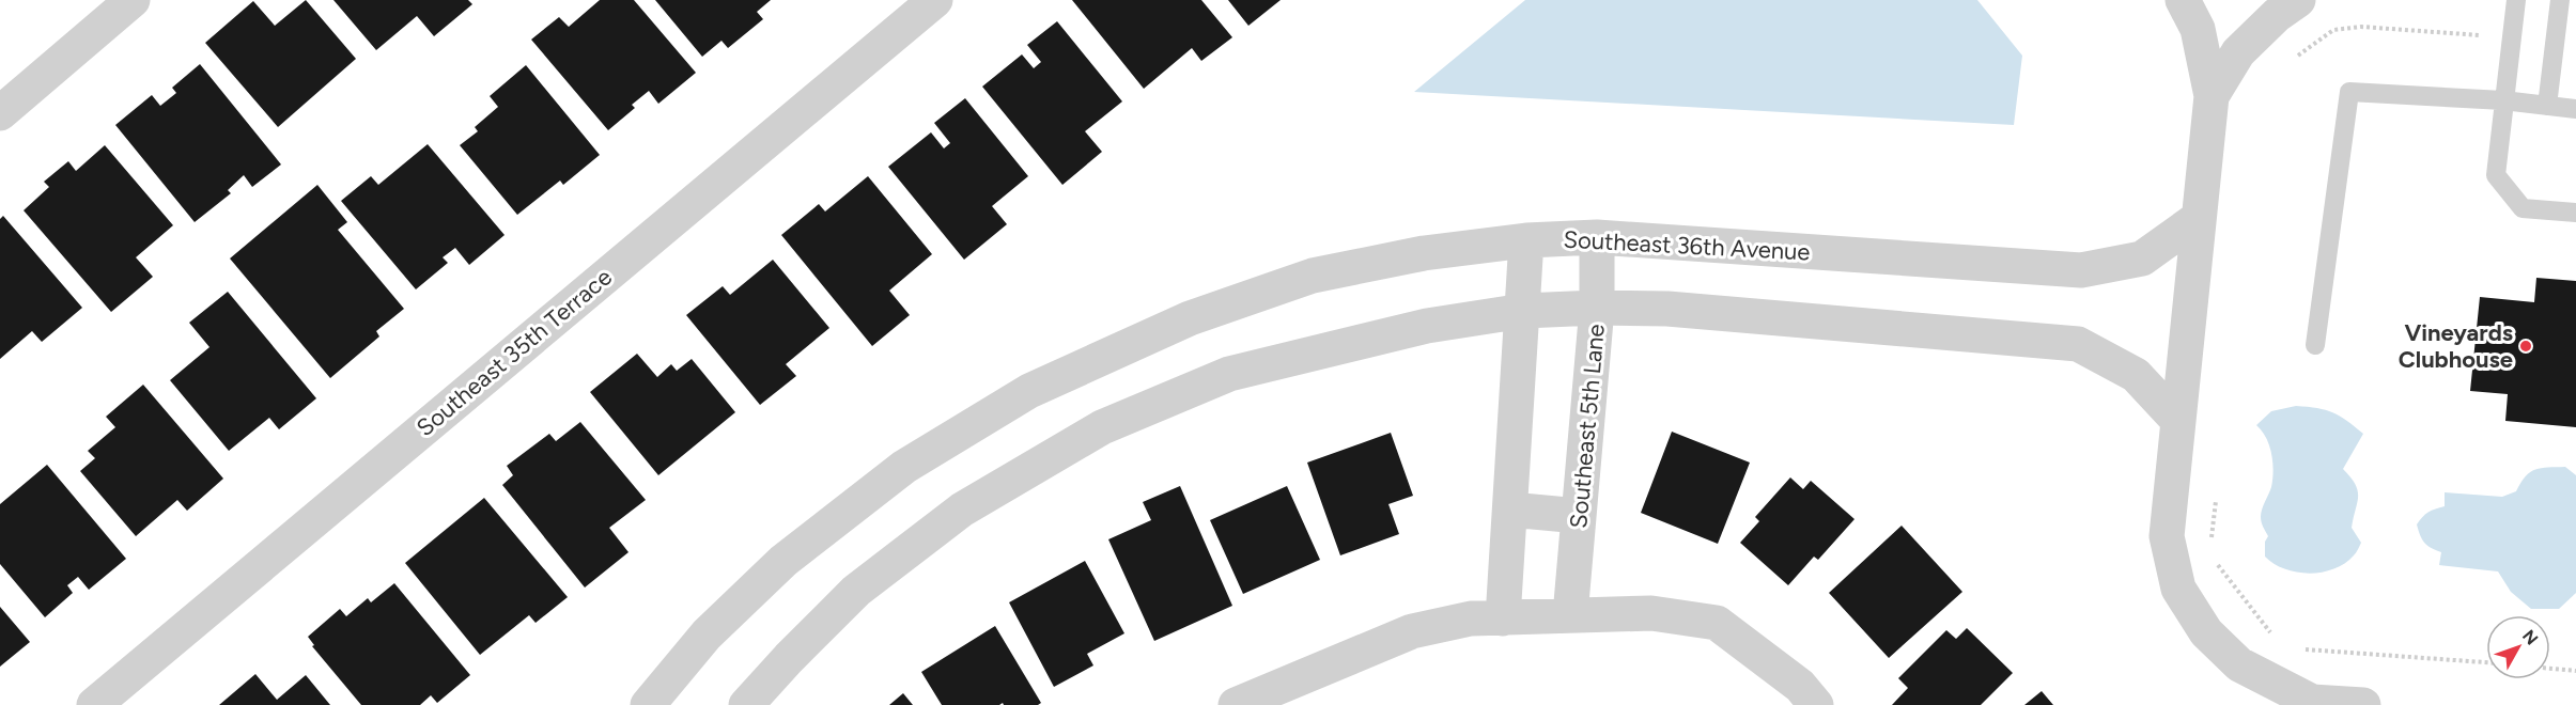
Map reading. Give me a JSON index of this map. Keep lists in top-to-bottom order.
{
  "streets": {
    "street": ["Southeast 36th Avenue", "Southeast 35th Terrace", "Southeast 5th Lane"]
  },
  "crossings": [
    ["Southeast 36th Avenue", "Southeast 5th Lane"]
  ],
  "places": ["Vineyards Clubhouse"],
  "north": "top right"
}
